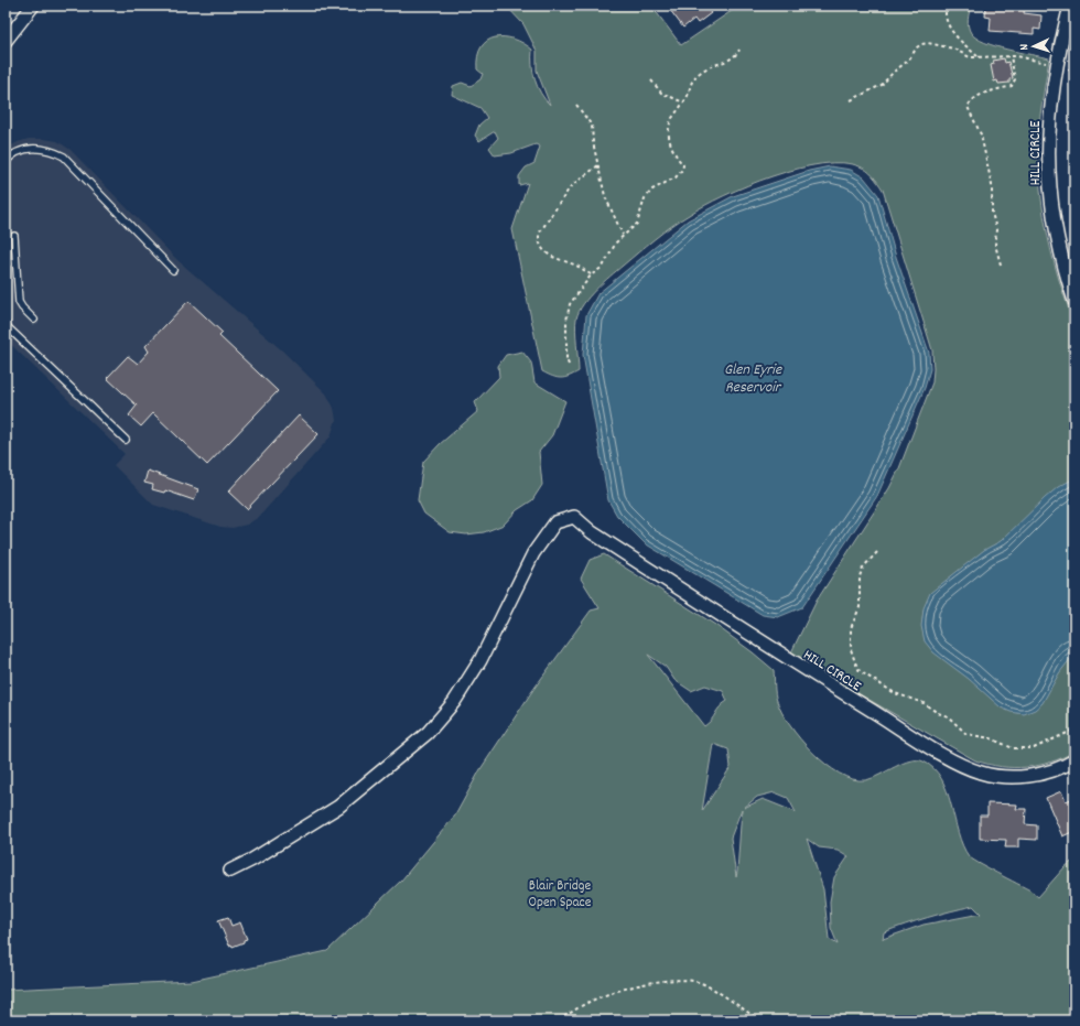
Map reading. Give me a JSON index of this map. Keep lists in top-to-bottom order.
{
  "streets": {
    "street": ["HILL CIRCLE"]
  },
  "water": ["Glen Eyrie Reservoir"],
  "parks": ["Blair Bridge Open Space"],
  "north": "left"
}
